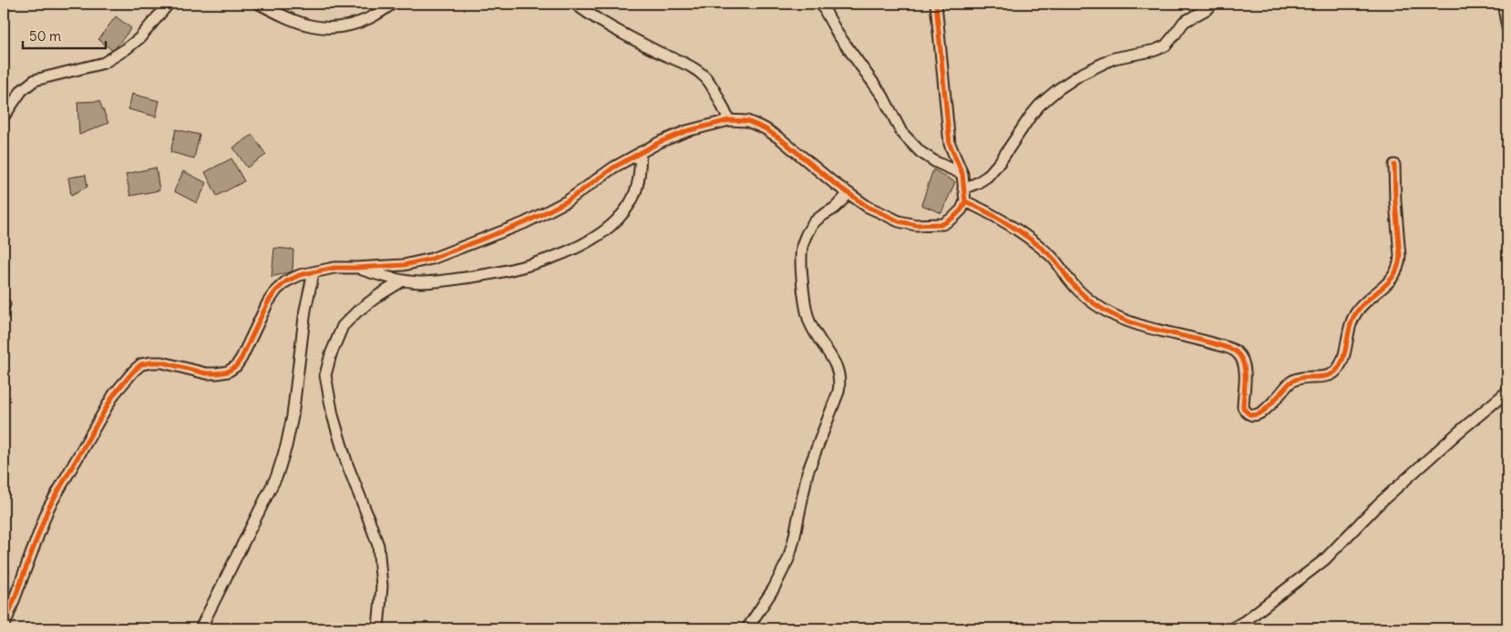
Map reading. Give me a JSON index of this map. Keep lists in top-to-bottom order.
{
  "scale_bar": "50 m"
}
